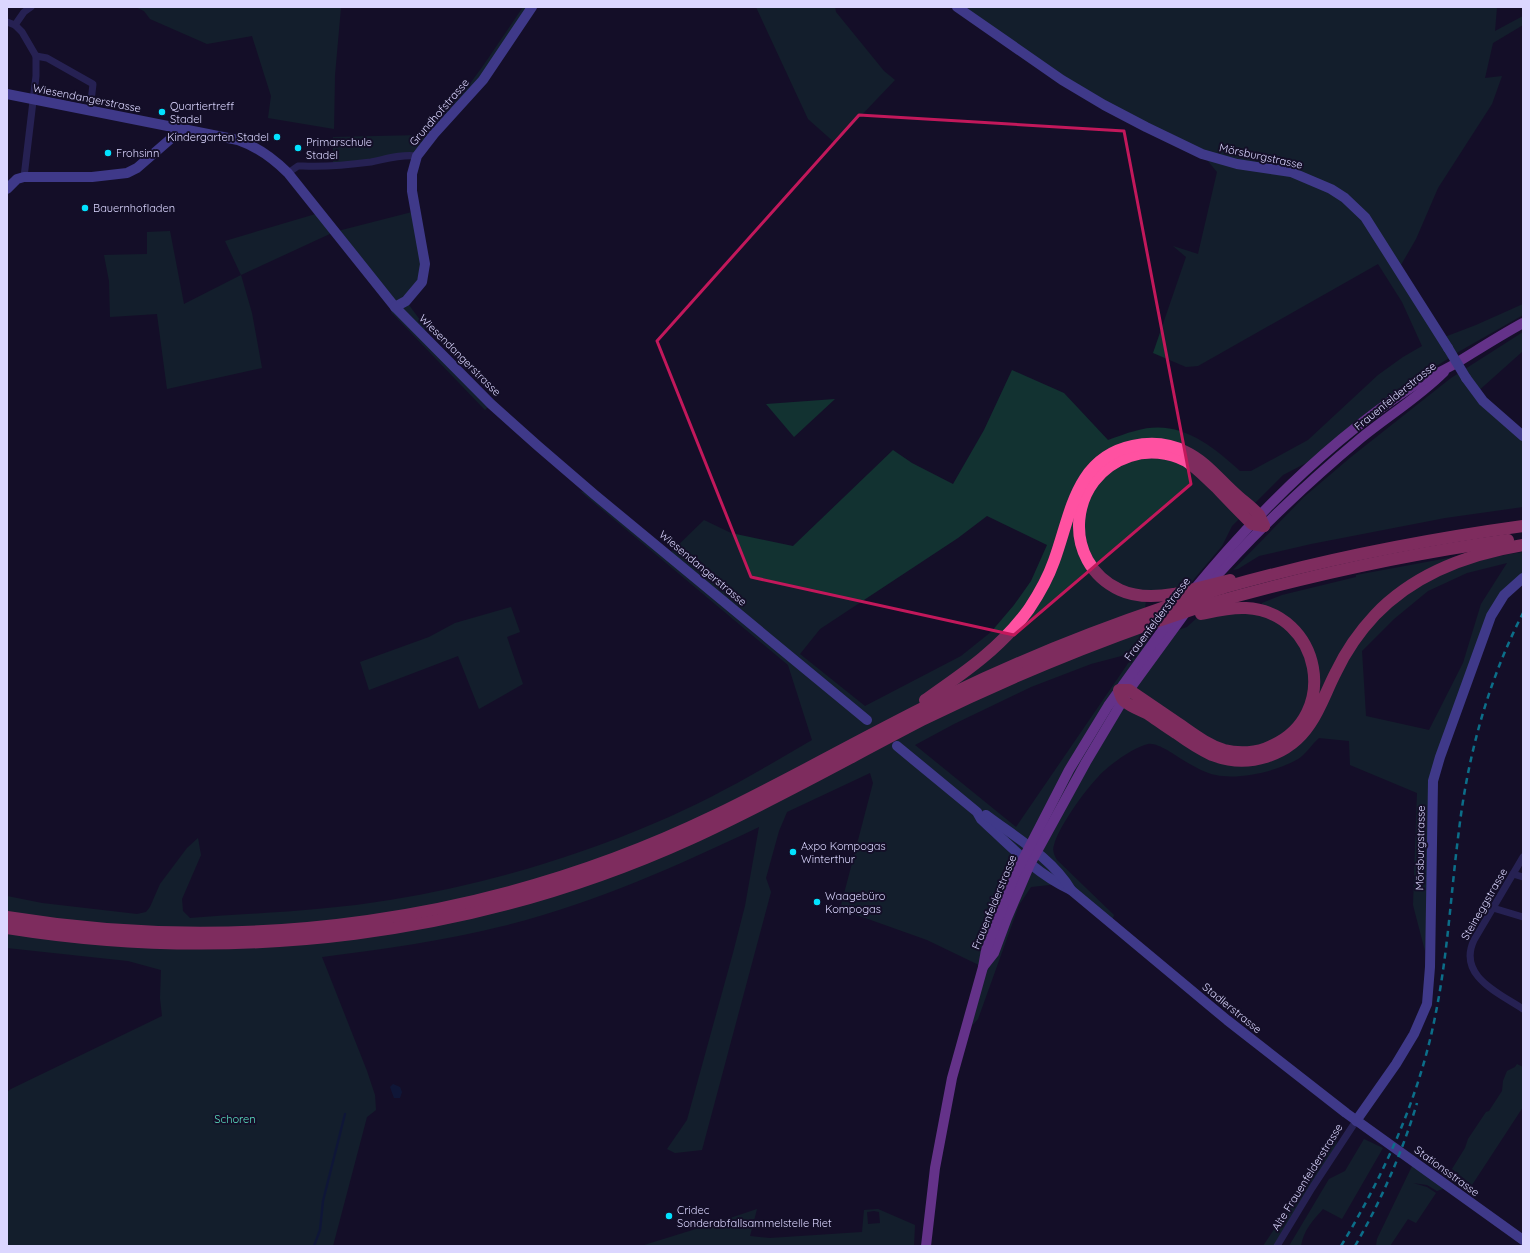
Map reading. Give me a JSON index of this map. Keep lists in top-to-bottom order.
{
  "streets": {
    "main road": [
      "Wiesendangerstrasse",
      "Grundhofstrasse",
      "Mörsburgstrasse",
      "Frauenfelderstrasse",
      "Stadlerstrasse",
      "Stationsstrasse"
    ],
    "street": ["Steineggstrasse", "Alte Frauenfelderstrasse"]
  },
  "crossings": [
    ["Wiesendangerstrasse", "Grundhofstrasse"],
    ["Mörsburgstrasse", "Stadlerstrasse"],
    ["Mörsburgstrasse", "Stationsstrasse"],
    ["Mörsburgstrasse", "Alte Frauenfelderstrasse"],
    ["Stadlerstrasse", "Stationsstrasse"],
    ["Stadlerstrasse", "Alte Frauenfelderstrasse"],
    ["Stationsstrasse", "Alte Frauenfelderstrasse"]
  ],
  "parks": ["Schoren"],
  "places": [
    "Quartiertreff Stadel",
    "Kindergarten Stadel",
    "Primarschule Stadel",
    "Frohsinn",
    "Bauernhofladen",
    "Axpo Kompogas Winterthur",
    "Waagebüro Kompogas",
    "Cridec Sonderabfallsammelstelle Riet"
  ]
}
